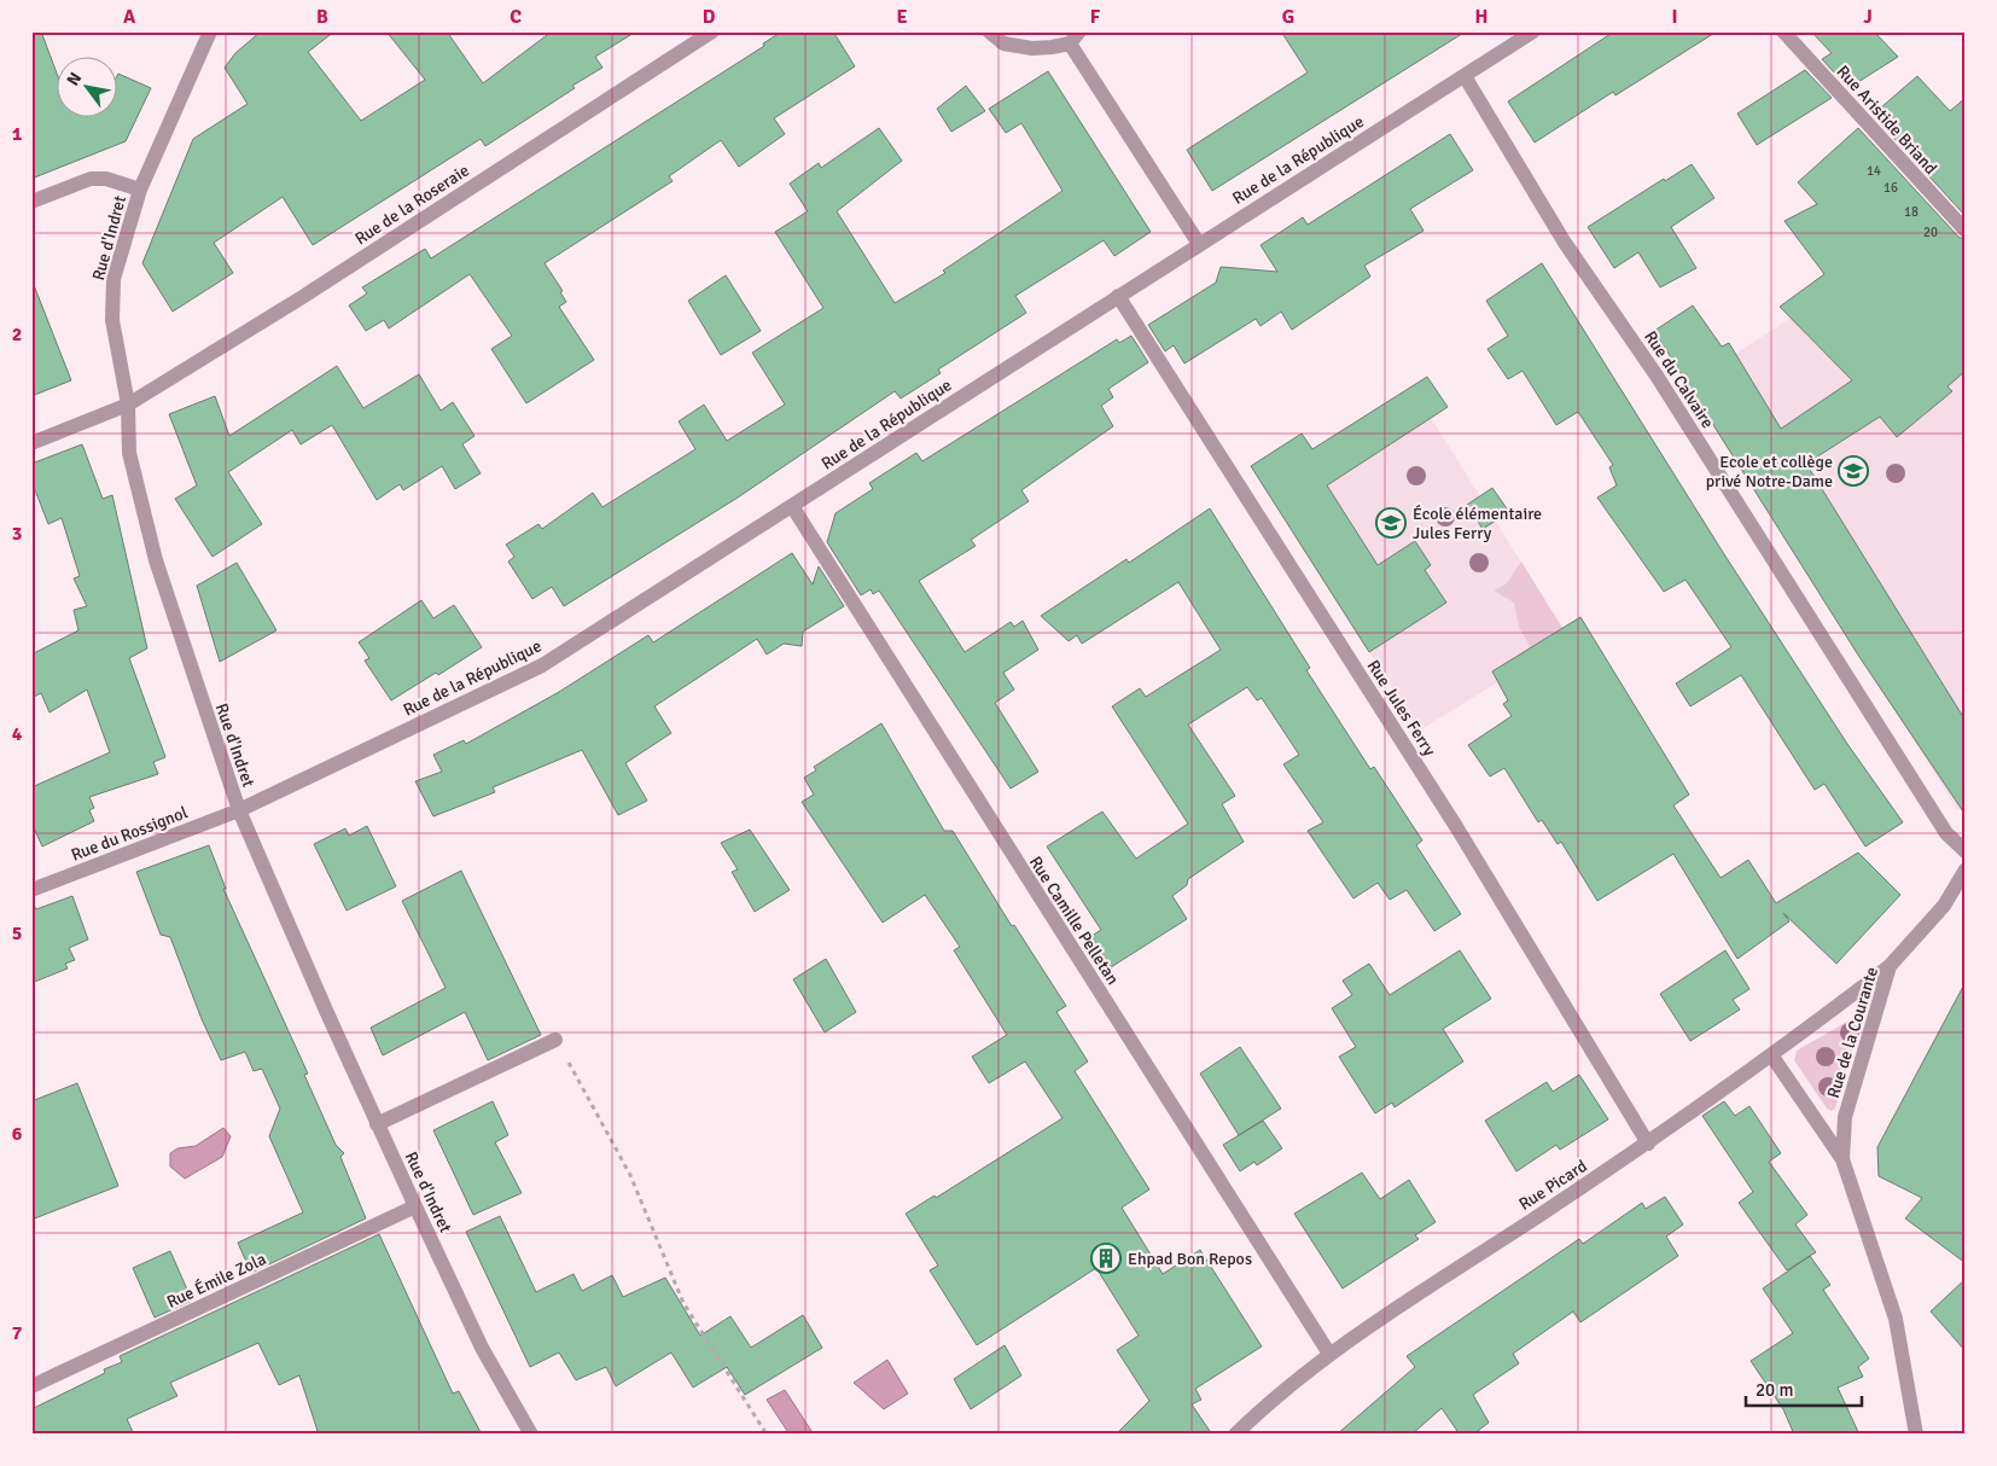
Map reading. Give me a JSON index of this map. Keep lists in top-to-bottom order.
{
  "streets": {
    "street": [
      "Rue Aristide Briand",
      "Rue de la République",
      "Rue de la Roseraie",
      "Rue d'Indret",
      "Rue du Calvaire",
      "Rue Jules Ferry",
      "Rue du Rossignol",
      "Rue Camille Pelletan",
      "Rue de la Courante",
      "Rue Picard",
      "Rue Émile Zola"
    ]
  },
  "crossings": [
    ["Rue de la République", "Rue d'Indret"],
    ["Rue de la République", "Rue du Calvaire"],
    ["Rue de la République", "Rue Jules Ferry"],
    ["Rue de la République", "Rue du Rossignol"],
    ["Rue de la République", "Rue Camille Pelletan"],
    ["Rue de la Roseraie", "Rue d'Indret"],
    ["Rue d'Indret", "Rue du Rossignol"],
    ["Rue d'Indret", "Rue Émile Zola"],
    ["Rue Jules Ferry", "Rue Picard"],
    ["Rue Camille Pelletan", "Rue Picard"],
    ["Rue de la Courante", "Rue Picard"]
  ],
  "places": {
    "school or university": ["Ecole et collège privé Notre-Dame", "École élémentaire Jules Ferry"],
    "building": ["Ehpad Bon Repos"]
  },
  "house_numbers": [
    "14",
    "16",
    "18",
    "20"
  ],
  "scale_bar": "20 m",
  "north": "top left",
  "grid": {
    "columns": [
      "A",
      "B",
      "C",
      "D",
      "E",
      "F",
      "G",
      "H",
      "I",
      "J"
    ],
    "rows": [
      "1",
      "2",
      "3",
      "4",
      "5",
      "6",
      "7"
    ]
  }
}
